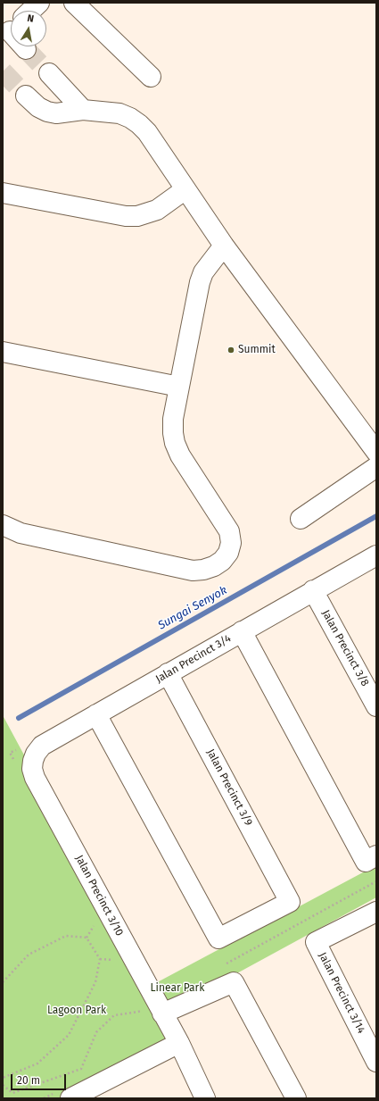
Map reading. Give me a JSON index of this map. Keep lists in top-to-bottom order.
{
  "streets": {
    "street": [
      "Jalan Precinct 3/8",
      "Jalan Precinct 3/4",
      "Jalan Precinct 3/9",
      "Jalan Precinct 3/10",
      "Jalan Precinct 3/14"
    ]
  },
  "crossings": [
    ["Jalan Precinct 3/8", "Jalan Precinct 3/4"],
    ["Jalan Precinct 3/4", "Jalan Precinct 3/9"],
    ["Jalan Precinct 3/4", "Jalan Precinct 3/10"]
  ],
  "water": ["Sungai Senyok"],
  "parks": ["Linear Park", "Lagoon Park"],
  "places": ["Summit"],
  "scale_bar": "20 m",
  "north": "top"
}
